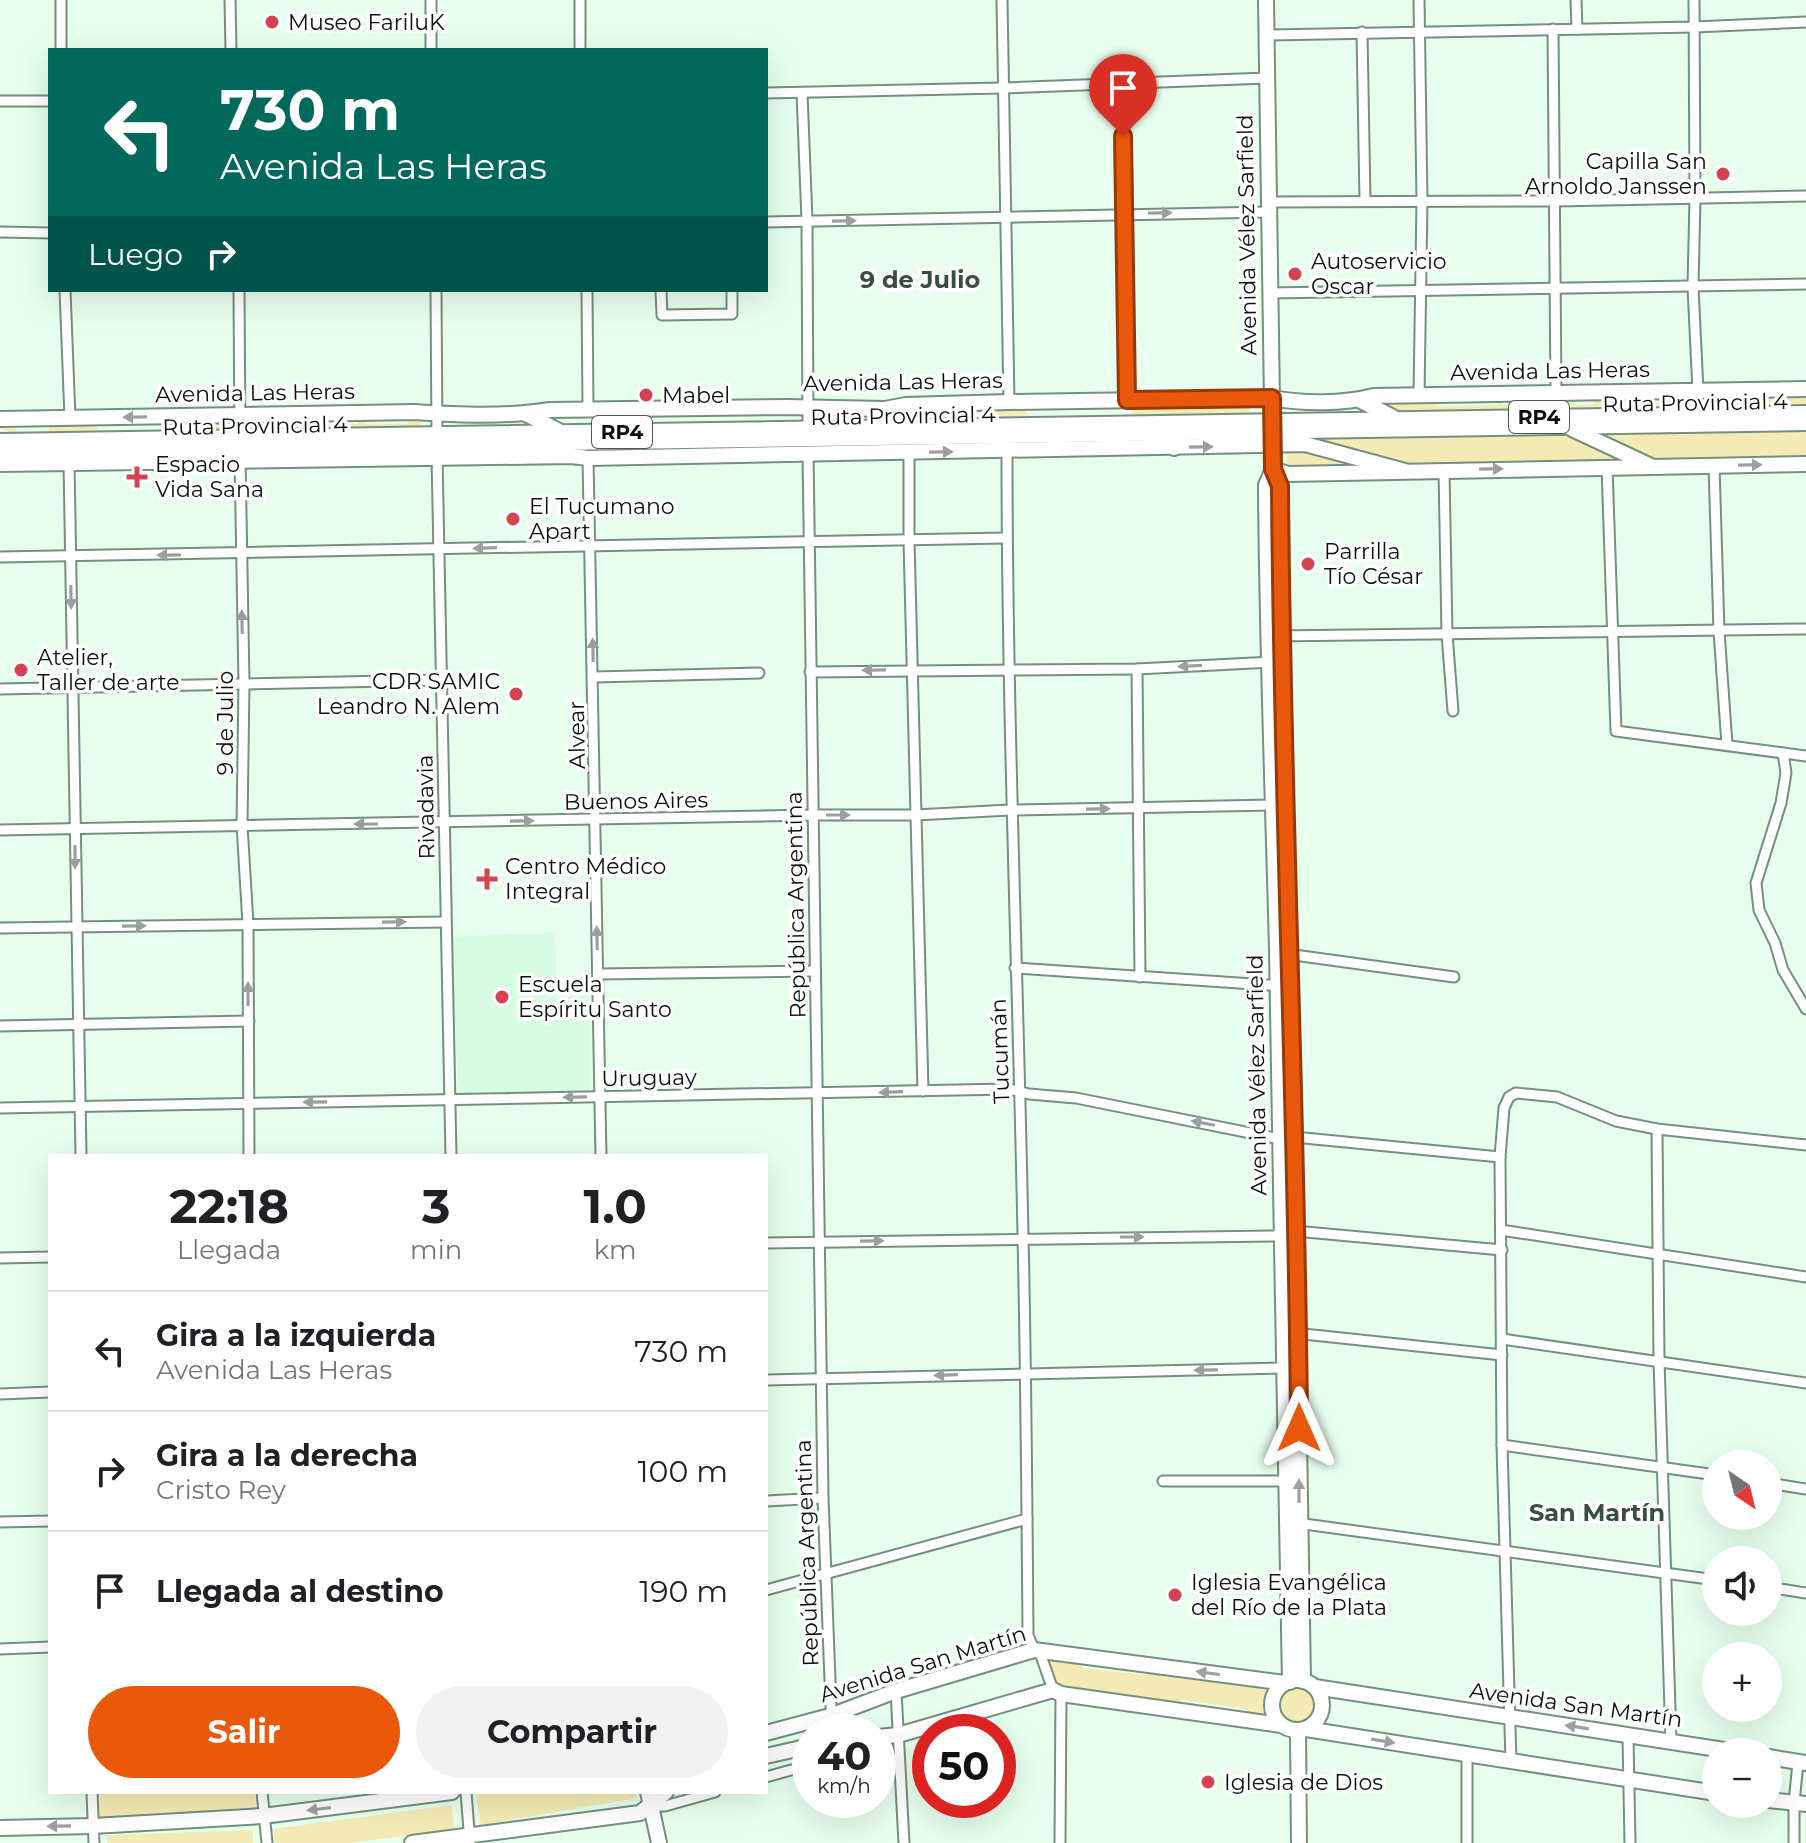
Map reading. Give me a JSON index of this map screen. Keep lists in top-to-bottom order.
{
  "streets": {
    "main road": [
      "Avenida Vélez Sarfield",
      "Avenida Las Heras",
      "Ruta Provincial 4",
      "RP4",
      "Avenida San Martín"
    ],
    "street": [
      "9 de Julio",
      "Alvear",
      "Buenos Aires",
      "Rivadavia",
      "República Argentina",
      "Tucumán",
      "Uruguay"
    ]
  },
  "crossings": [
    ["Avenida Vélez Sarfield", "Avenida Las Heras"],
    ["Avenida Vélez Sarfield", "Ruta Provincial 4"],
    ["Avenida Vélez Sarfield", "Buenos Aires"],
    ["Avenida Vélez Sarfield", "Uruguay"],
    ["Avenida Vélez Sarfield", "Avenida San Martín"],
    ["Avenida Las Heras", "9 de Julio"],
    ["Avenida Las Heras", "Rivadavia"],
    ["Avenida Las Heras", "República Argentina"],
    ["Ruta Provincial 4", "9 de Julio"],
    ["Ruta Provincial 4", "Rivadavia"],
    ["Ruta Provincial 4", "República Argentina"],
    ["9 de Julio", "Buenos Aires"],
    ["9 de Julio", "Uruguay"],
    ["Alvear", "Buenos Aires"],
    ["Alvear", "Uruguay"],
    ["Buenos Aires", "Rivadavia"],
    ["Buenos Aires", "República Argentina"],
    ["Buenos Aires", "Tucumán"],
    ["Rivadavia", "Uruguay"],
    ["República Argentina", "Uruguay"],
    ["Tucumán", "Uruguay"],
    ["Tucumán", "Avenida San Martín"]
  ],
  "one_way": ["Alvear", "Uruguay"],
  "districts": ["9 de Julio", "San Martín"],
  "places": {
    "other": [
      "Museo FariluK",
      "Capilla San Arnoldo Janssen",
      "Autoservicio Oscar",
      "Mabel",
      "El Tucumano Apart",
      "Parrilla Tío César",
      "Atelier, Taller de arte",
      "CDR SAMIC Leandro N. Alem",
      "Escuela Espíritu Santo",
      "Iglesia Evangélica del Río de la Plata",
      "Iglesia de Dios"
    ],
    "health": ["Espacio Vida Sana", "Centro Médico Integral"]
  },
  "north": "bottom right",
  "page": {
    "turn": ["730 m", "Avenida Las Heras"],
    "then": "Luego",
    "eta": [
      "22:18",
      "Llegada",
      "3",
      "min",
      "1.0",
      "km"
    ],
    "list": [
      {
        "name": "Gira a la izquierda",
        "note": "Avenida Las Heras",
        "value": "730 m"
      },
      {
        "name": "Gira a la derecha",
        "note": "Cristo Rey",
        "value": "100 m"
      },
      {
        "name": "Llegada al destino",
        "value": "190 m"
      }
    ],
    "map_buttons": ["+", "−"],
    "buttons": ["Salir", "Compartir"],
    "speed": "40 km/h",
    "limit": "50"
  }
}
